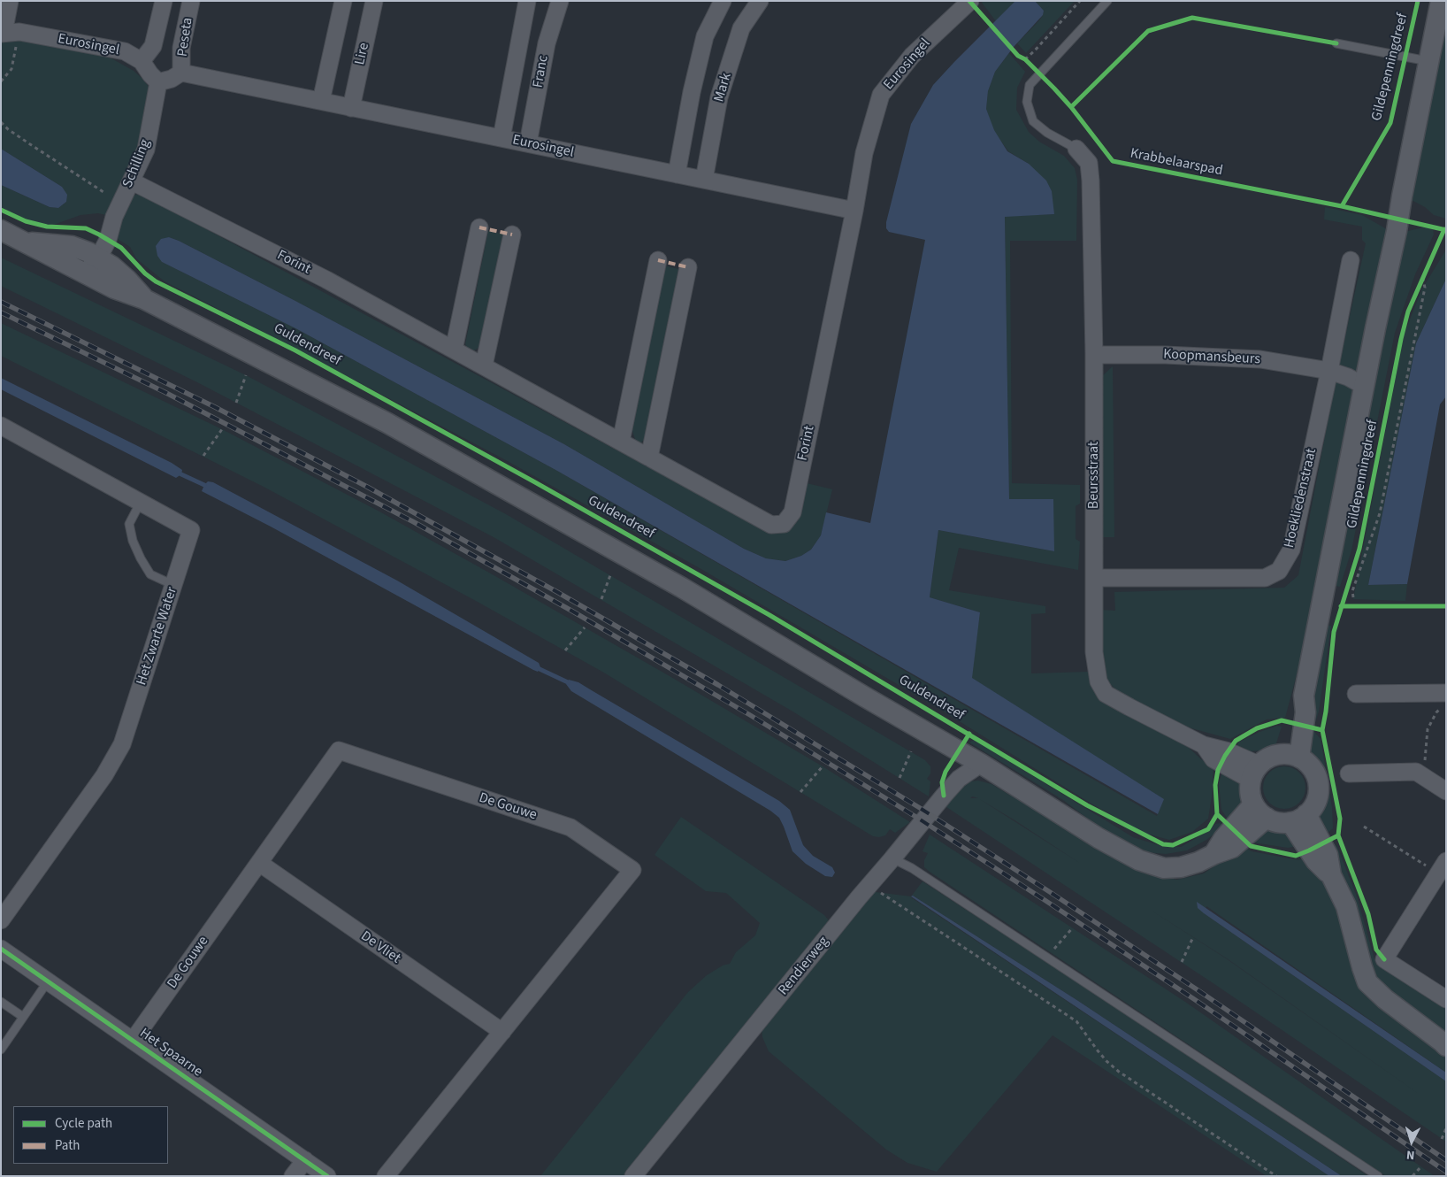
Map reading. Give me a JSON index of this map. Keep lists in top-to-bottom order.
{
  "streets": {
    "street": [
      "Peseta",
      "Eurosingel",
      "Lire",
      "Gildepenningdreef",
      "Franc",
      "Mark",
      "Schilling",
      "Forint",
      "Koopmansbeurs",
      "Beursstraat",
      "Hoekliedenstraat",
      "Het Zwarte Water",
      "De Gouwe",
      "De Vliet",
      "Rendierweg",
      "Het Spaarne"
    ],
    "cycle path": ["Krabbelaarspad", "Guldendreef"]
  },
  "crossings": [
    ["Peseta", "Eurosingel"],
    ["Eurosingel", "Lire"],
    ["Eurosingel", "Franc"],
    ["Eurosingel", "Mark"],
    ["Eurosingel", "Schilling"],
    ["Eurosingel", "Forint"],
    ["Gildepenningdreef", "Koopmansbeurs"],
    ["Gildepenningdreef", "Beursstraat"],
    ["Schilling", "Forint"],
    ["Koopmansbeurs", "Beursstraat"],
    ["Koopmansbeurs", "Hoekliedenstraat"],
    ["Beursstraat", "Hoekliedenstraat"],
    ["De Gouwe", "De Vliet"],
    ["De Gouwe", "Het Spaarne"]
  ],
  "legend": ["Cycle path", "Path"],
  "north": "bottom"
}
